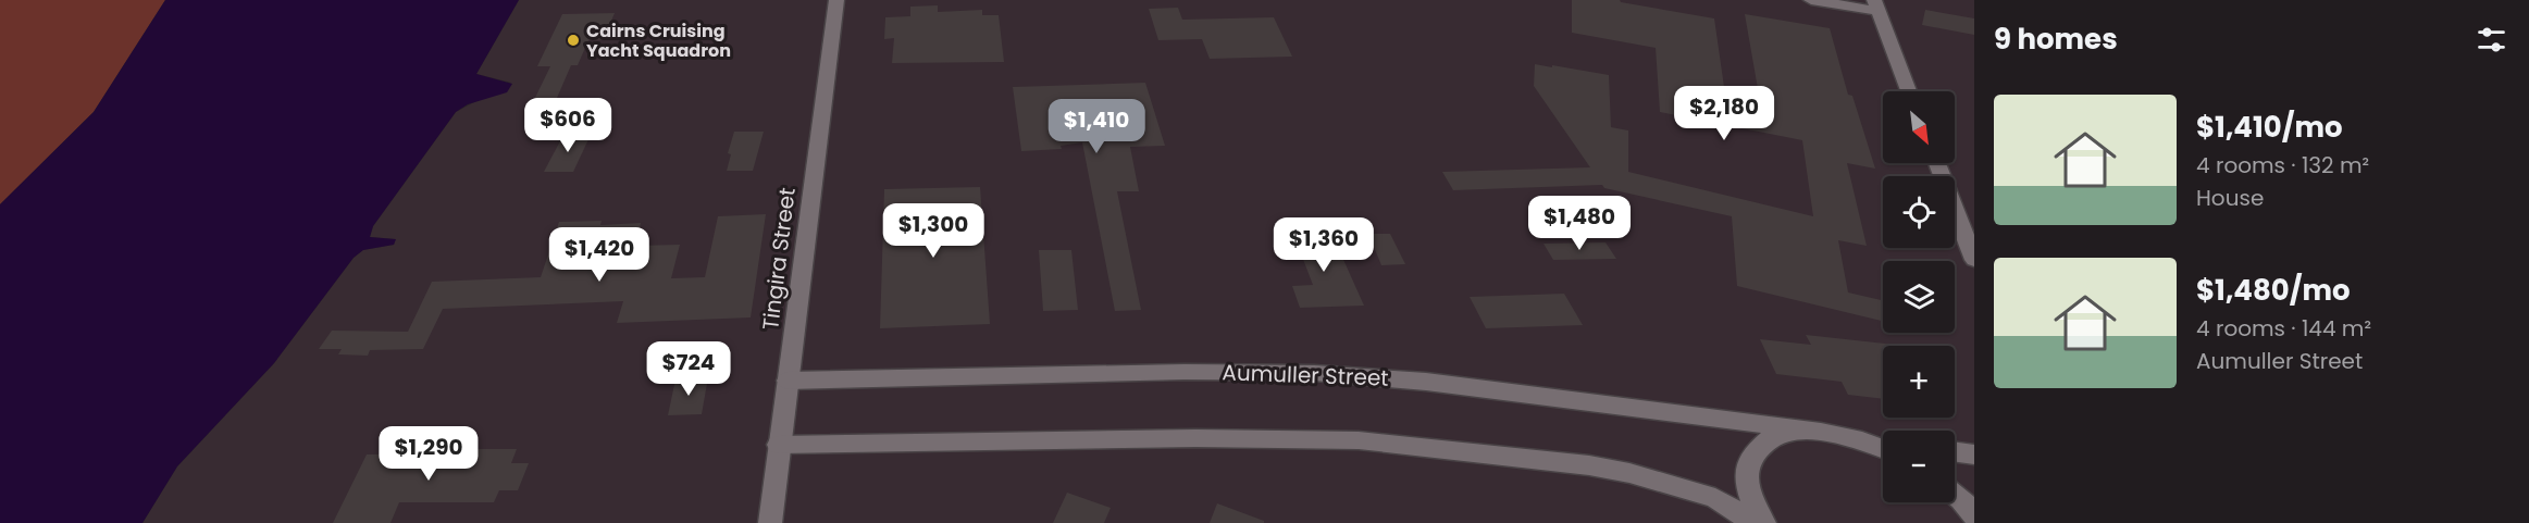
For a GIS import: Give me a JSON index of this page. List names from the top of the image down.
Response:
{
  "streets": {
    "street": ["Tingira Street", "Aumuller Street"]
  },
  "crossings": [
    ["Tingira Street", "Aumuller Street"]
  ],
  "places": ["Cairns Cruising Yacht Squadron"],
  "north": "bottom right",
  "page": {
    "heading": "9 homes",
    "list": [
      {
        "name": "$1,410/mo",
        "note": "4 rooms · 132 m² · House"
      },
      {
        "name": "$1,480/mo",
        "note": "4 rooms · 144 m² · Aumuller Street"
      }
    ],
    "price": [
      "$2,180",
      "$606",
      "$1,410",
      "$1,480",
      "$1,300",
      "$1,360",
      "$1,420",
      "$724",
      "$1,290"
    ],
    "map_buttons": ["+", "−"]
  }
}
